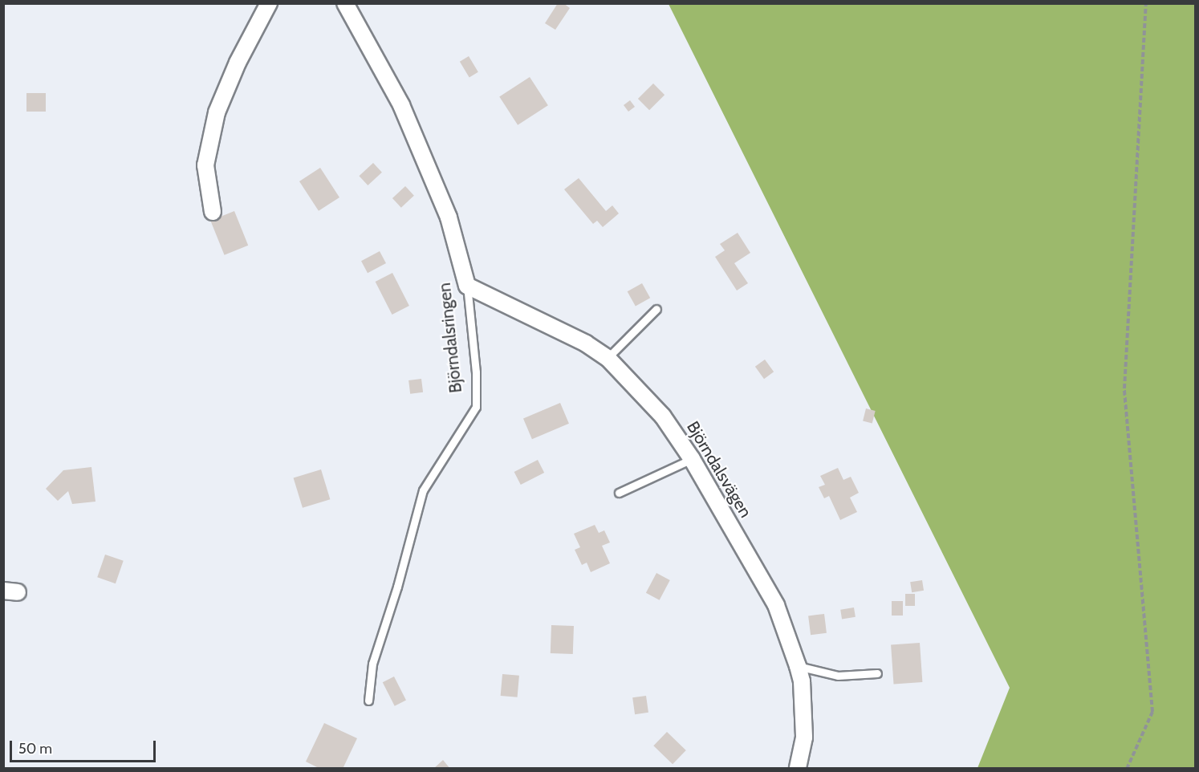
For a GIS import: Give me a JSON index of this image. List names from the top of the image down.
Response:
{
  "streets": {
    "street": ["Björndalsringen", "Björndalsvägen"]
  },
  "crossings": [
    ["Björndalsringen", "Björndalsvägen"]
  ],
  "scale_bar": "50 m"
}
